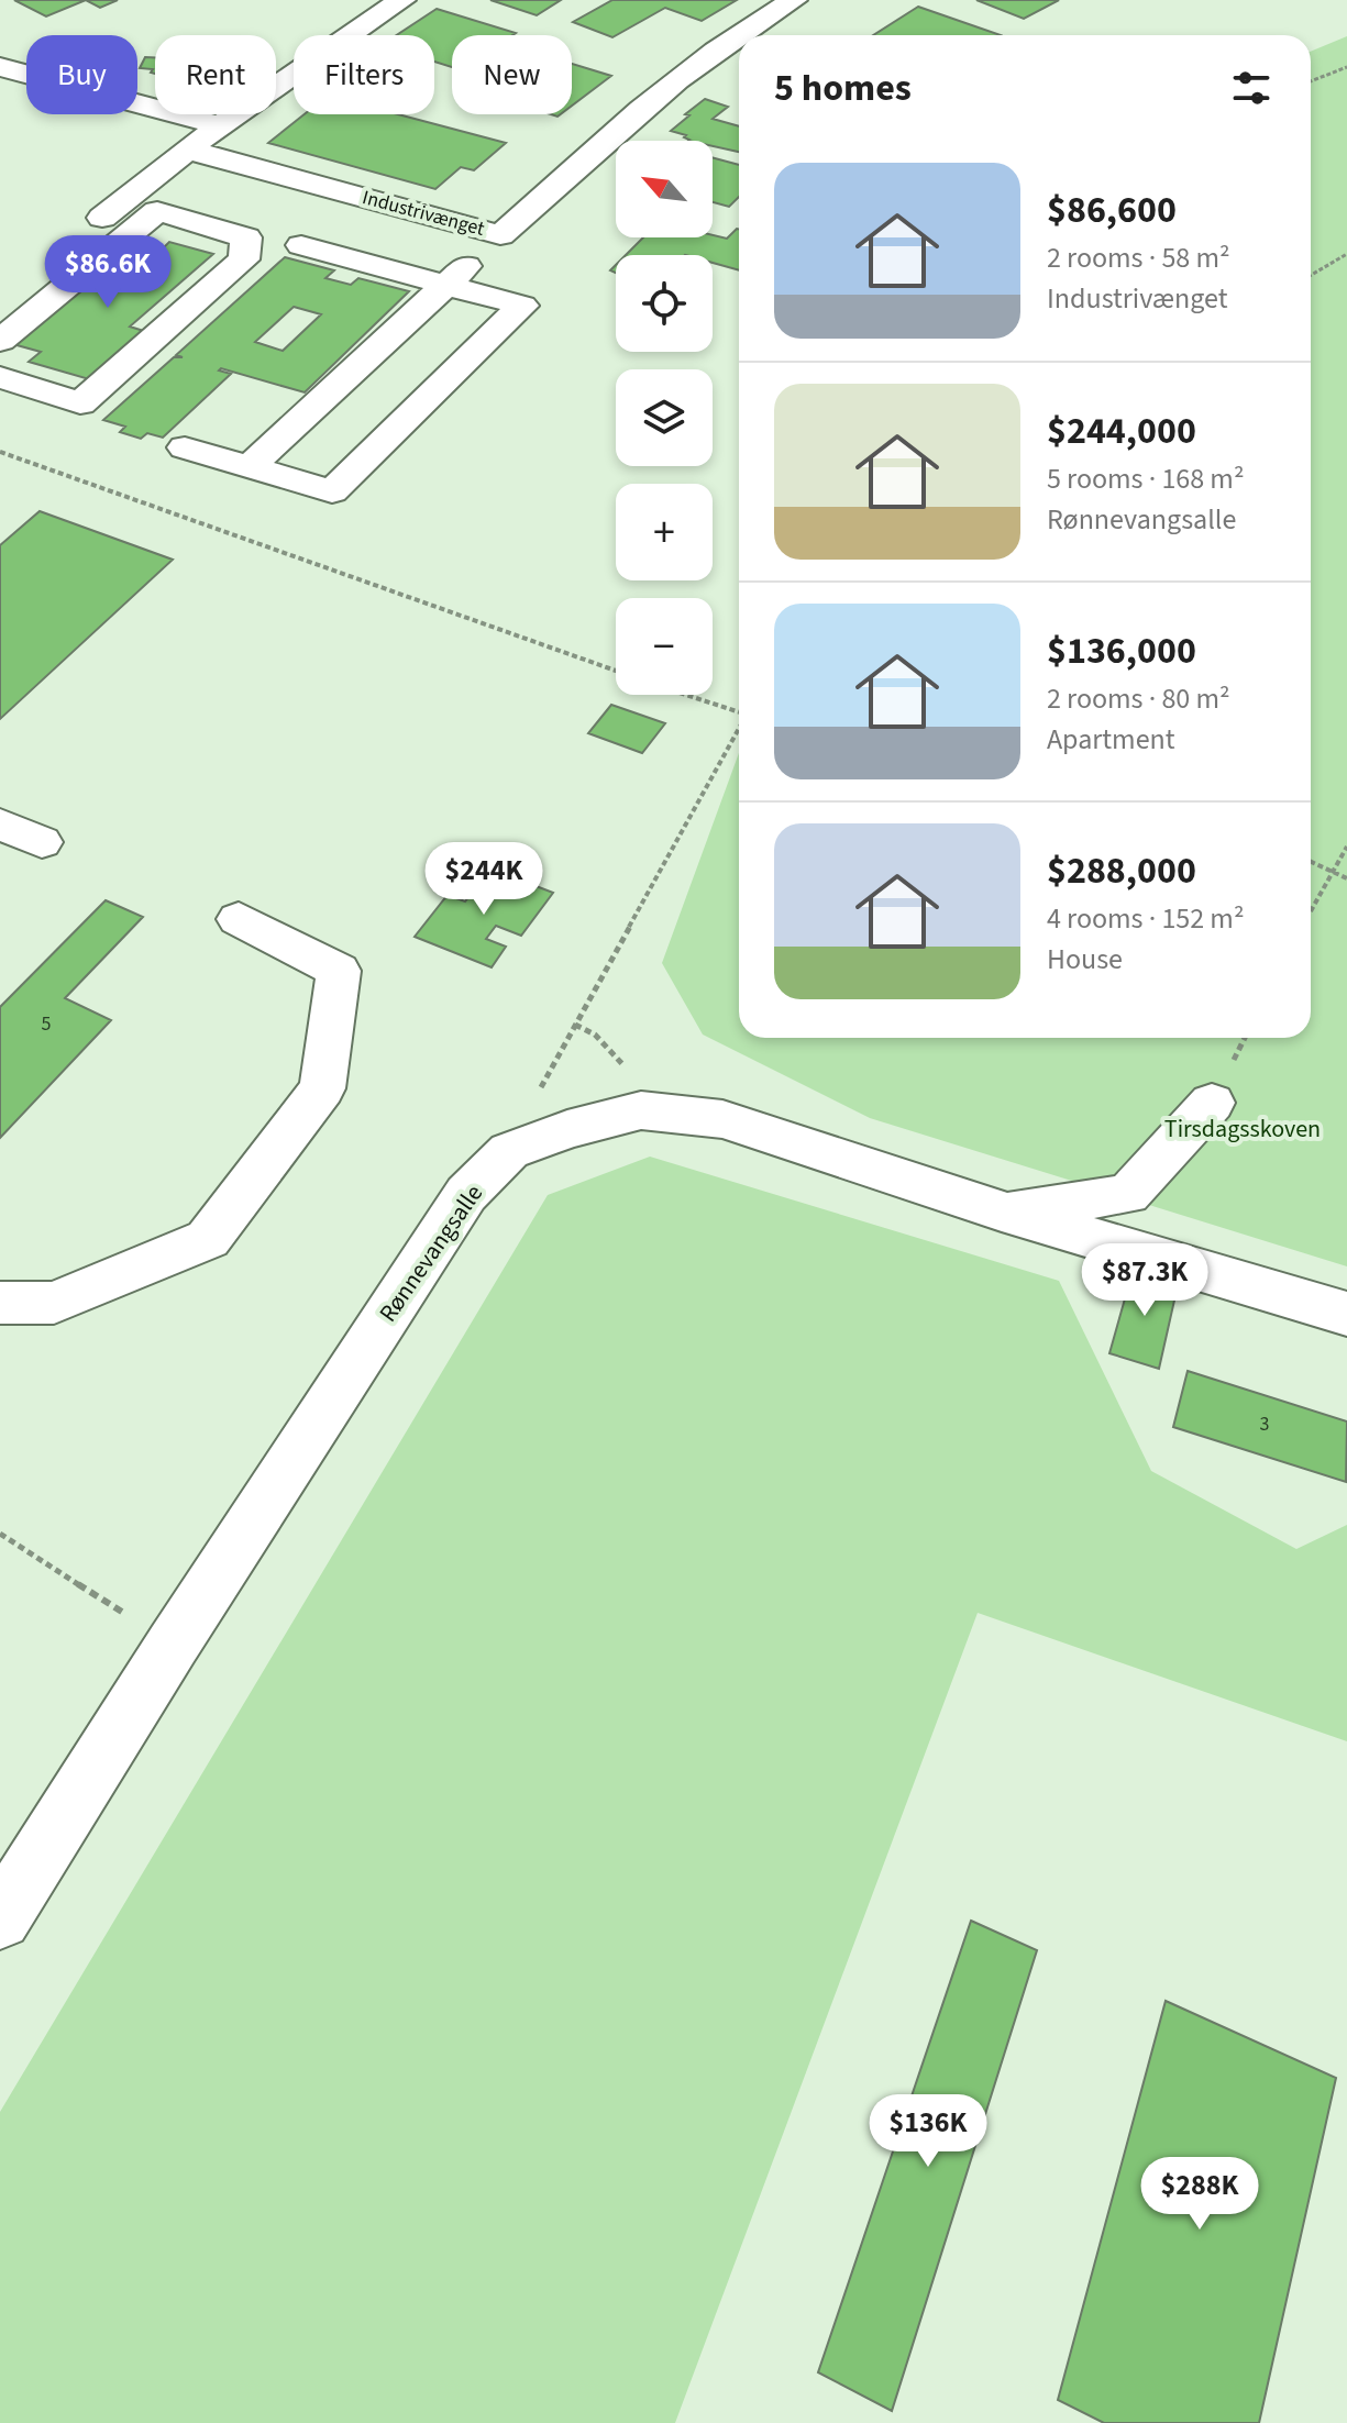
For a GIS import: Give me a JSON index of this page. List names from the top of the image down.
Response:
{
  "streets": {
    "street": ["Industrivænget", "Rønnevangsalle"]
  },
  "parks": ["Tirsdagsskoven"],
  "house_numbers": ["5", "3"],
  "north": "top left",
  "page": {
    "chip": [
      "Buy",
      "Rent",
      "Filters",
      "New"
    ],
    "heading": "5 homes",
    "map_buttons": ["+", "−"],
    "list": [
      {
        "name": "$86,600",
        "note": "2 rooms · 58 m² · Industrivænget"
      },
      {
        "name": "$244,000",
        "note": "5 rooms · 168 m² · Rønnevangsalle"
      },
      {
        "name": "$136,000",
        "note": "2 rooms · 80 m² · Apartment"
      },
      {
        "name": "$288,000",
        "note": "4 rooms · 152 m² · House"
      }
    ],
    "price": [
      "$86.6K",
      "$244K",
      "$87.3K",
      "$136K",
      "$288K"
    ]
  }
}
